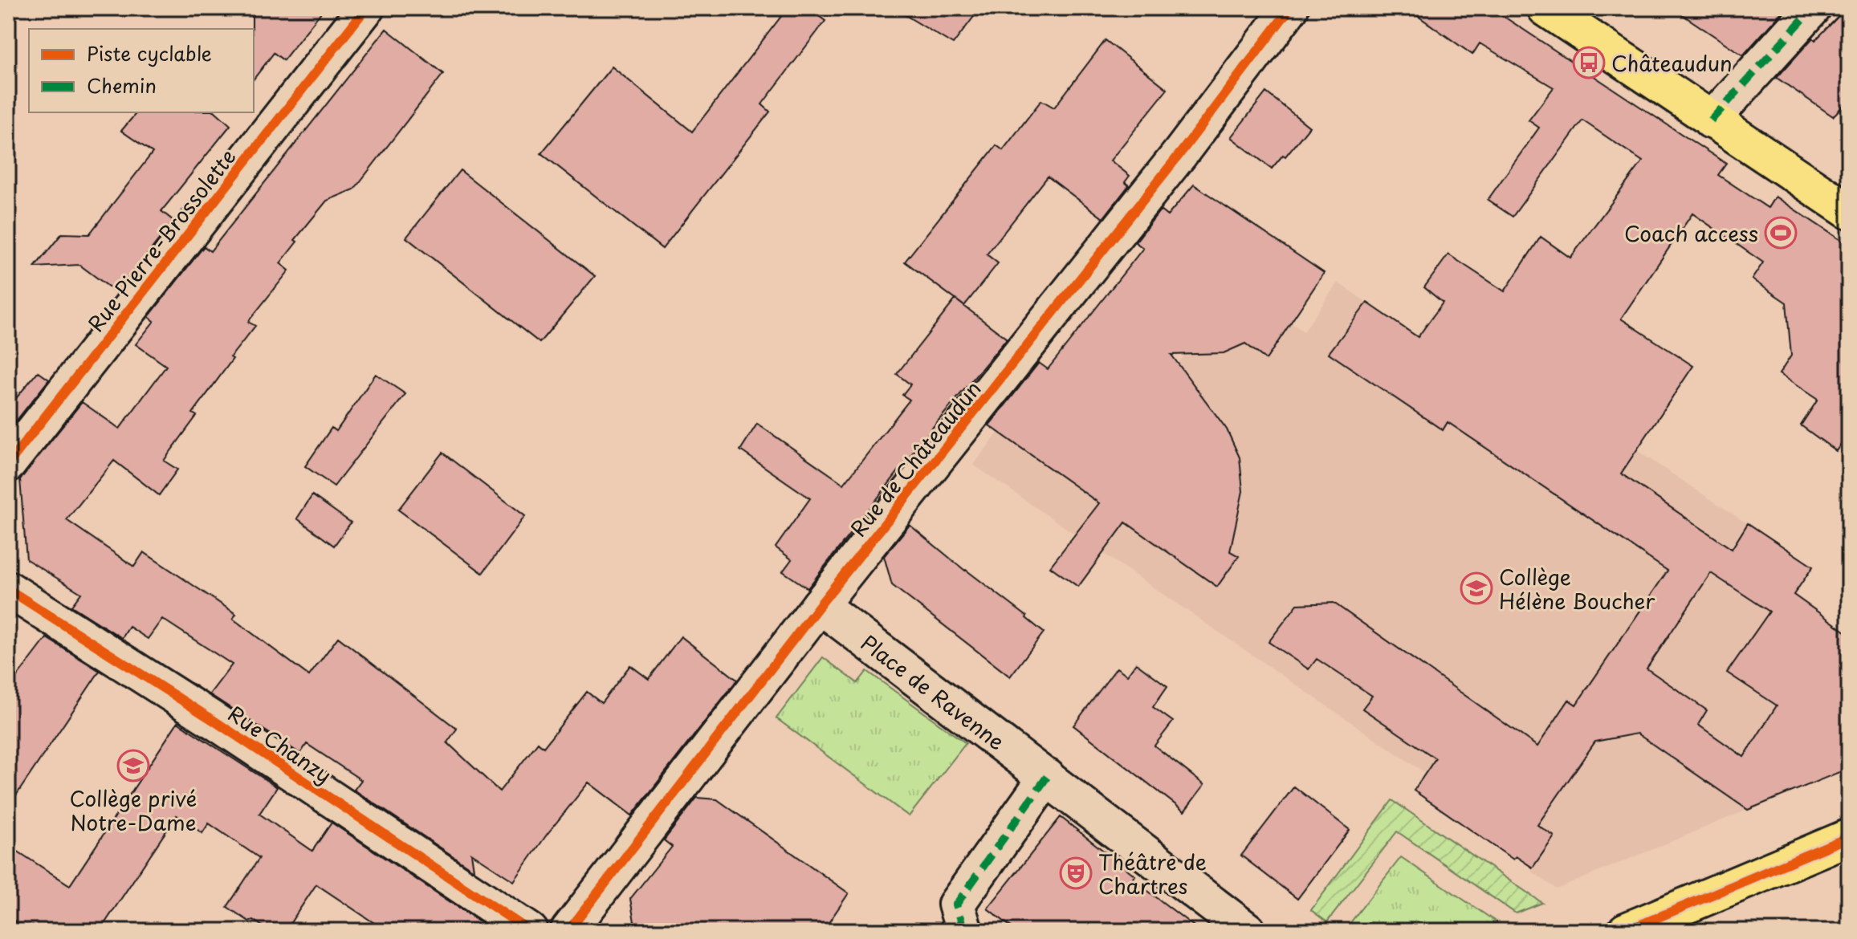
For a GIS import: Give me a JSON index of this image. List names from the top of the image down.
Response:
{
  "streets": {
    "street": [
      "Rue Pierre-Brossolette",
      "Rue de Châteaudun",
      "Place de Ravenne",
      "Rue Chanzy"
    ]
  },
  "crossings": [
    ["Rue de Châteaudun", "Place de Ravenne"]
  ],
  "places": {
    "bus stop": ["Châteaudun"],
    "sports": ["Coach access"],
    "school or university": ["Collège Hélène Boucher", "Collège privé Notre-Dame"],
    "theatre": ["Théâtre de Chartres"]
  },
  "legend": ["Piste cyclable", "Chemin"]
}
